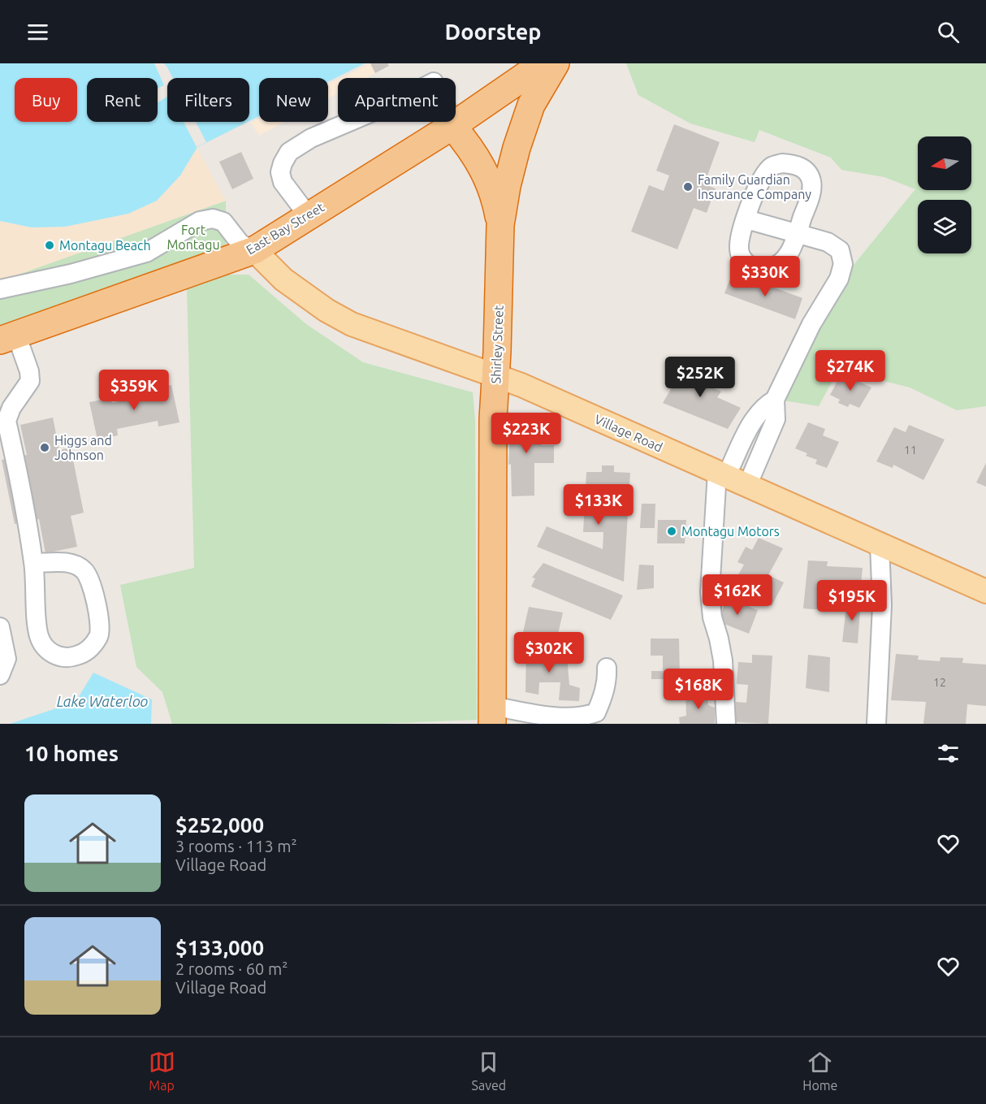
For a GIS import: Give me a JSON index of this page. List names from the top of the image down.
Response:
{
  "streets": {
    "highway": ["East Bay Street", "Shirley Street"],
    "main road": ["Village Road"]
  },
  "crossings": [
    ["East Bay Street", "Village Road"],
    ["Shirley Street", "Village Road"]
  ],
  "water": ["Lake Waterloo"],
  "parks": ["Fort Montagu"],
  "places": [
    "Family Guardian Insurance Company",
    "Montagu Beach",
    "Higgs and Johnson",
    "Montagu Motors"
  ],
  "house_numbers": ["11", "12"],
  "north": "left",
  "page": {
    "header": "Doorstep",
    "chip": [
      "Buy",
      "Rent",
      "Filters",
      "New",
      "Apartment"
    ],
    "price": [
      "$330K",
      "$274K",
      "$252K",
      "$359K",
      "$223K",
      "$133K",
      "$162K",
      "$195K",
      "$302K",
      "$168K"
    ],
    "heading": "10 homes",
    "list": [
      {
        "name": "$252,000",
        "note": "3 rooms · 113 m² · Village Road"
      },
      {
        "name": "$133,000",
        "note": "2 rooms · 60 m² · Village Road"
      }
    ],
    "tabs": ["Map", "Saved", "Home"]
  }
}
